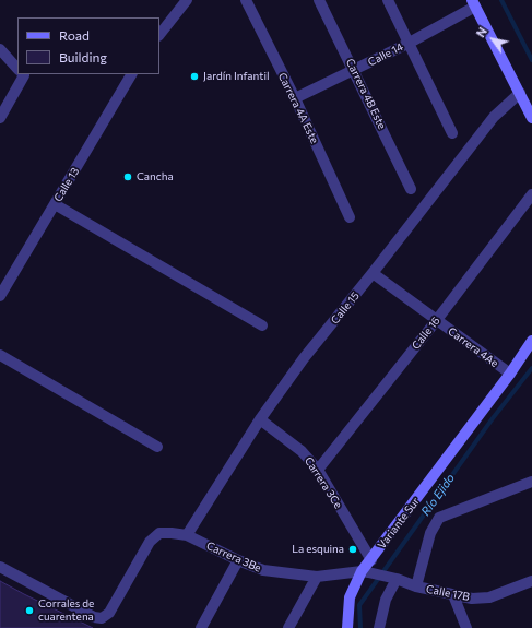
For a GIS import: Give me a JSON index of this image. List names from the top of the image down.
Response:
{
  "streets": {
    "main road": ["Variante Sur"],
    "street": [
      "Calle 14",
      "Carrera 4B Este",
      "Carrera 4A Este",
      "Calle 13",
      "Calle 15",
      "Calle 16",
      "Carrera 4Ae",
      "Carrera 3Ce",
      "Carrera 3Be",
      "Calle 17B"
    ]
  },
  "crossings": [
    ["Calle 14", "Carrera 4B Este"],
    ["Calle 14", "Carrera 4A Este"],
    ["Calle 15", "Carrera 4Ae"],
    ["Calle 15", "Carrera 3Ce"],
    ["Calle 15", "Carrera 3Be"],
    ["Calle 16", "Carrera 4Ae"],
    ["Calle 16", "Carrera 3Ce"],
    ["Carrera 4Ae", "Variante Sur"],
    ["Carrera 3Ce", "Variante Sur"],
    ["Variante Sur", "Carrera 3Be"],
    ["Variante Sur", "Calle 17B"],
    ["Carrera 3Be", "Calle 17B"]
  ],
  "water": ["Río Ejido"],
  "places": [
    "Jardín Infantil",
    "Cancha",
    "La esquina",
    "Corrales de cuarentena"
  ],
  "legend": ["Road", "Building"],
  "north": "top left"
}
